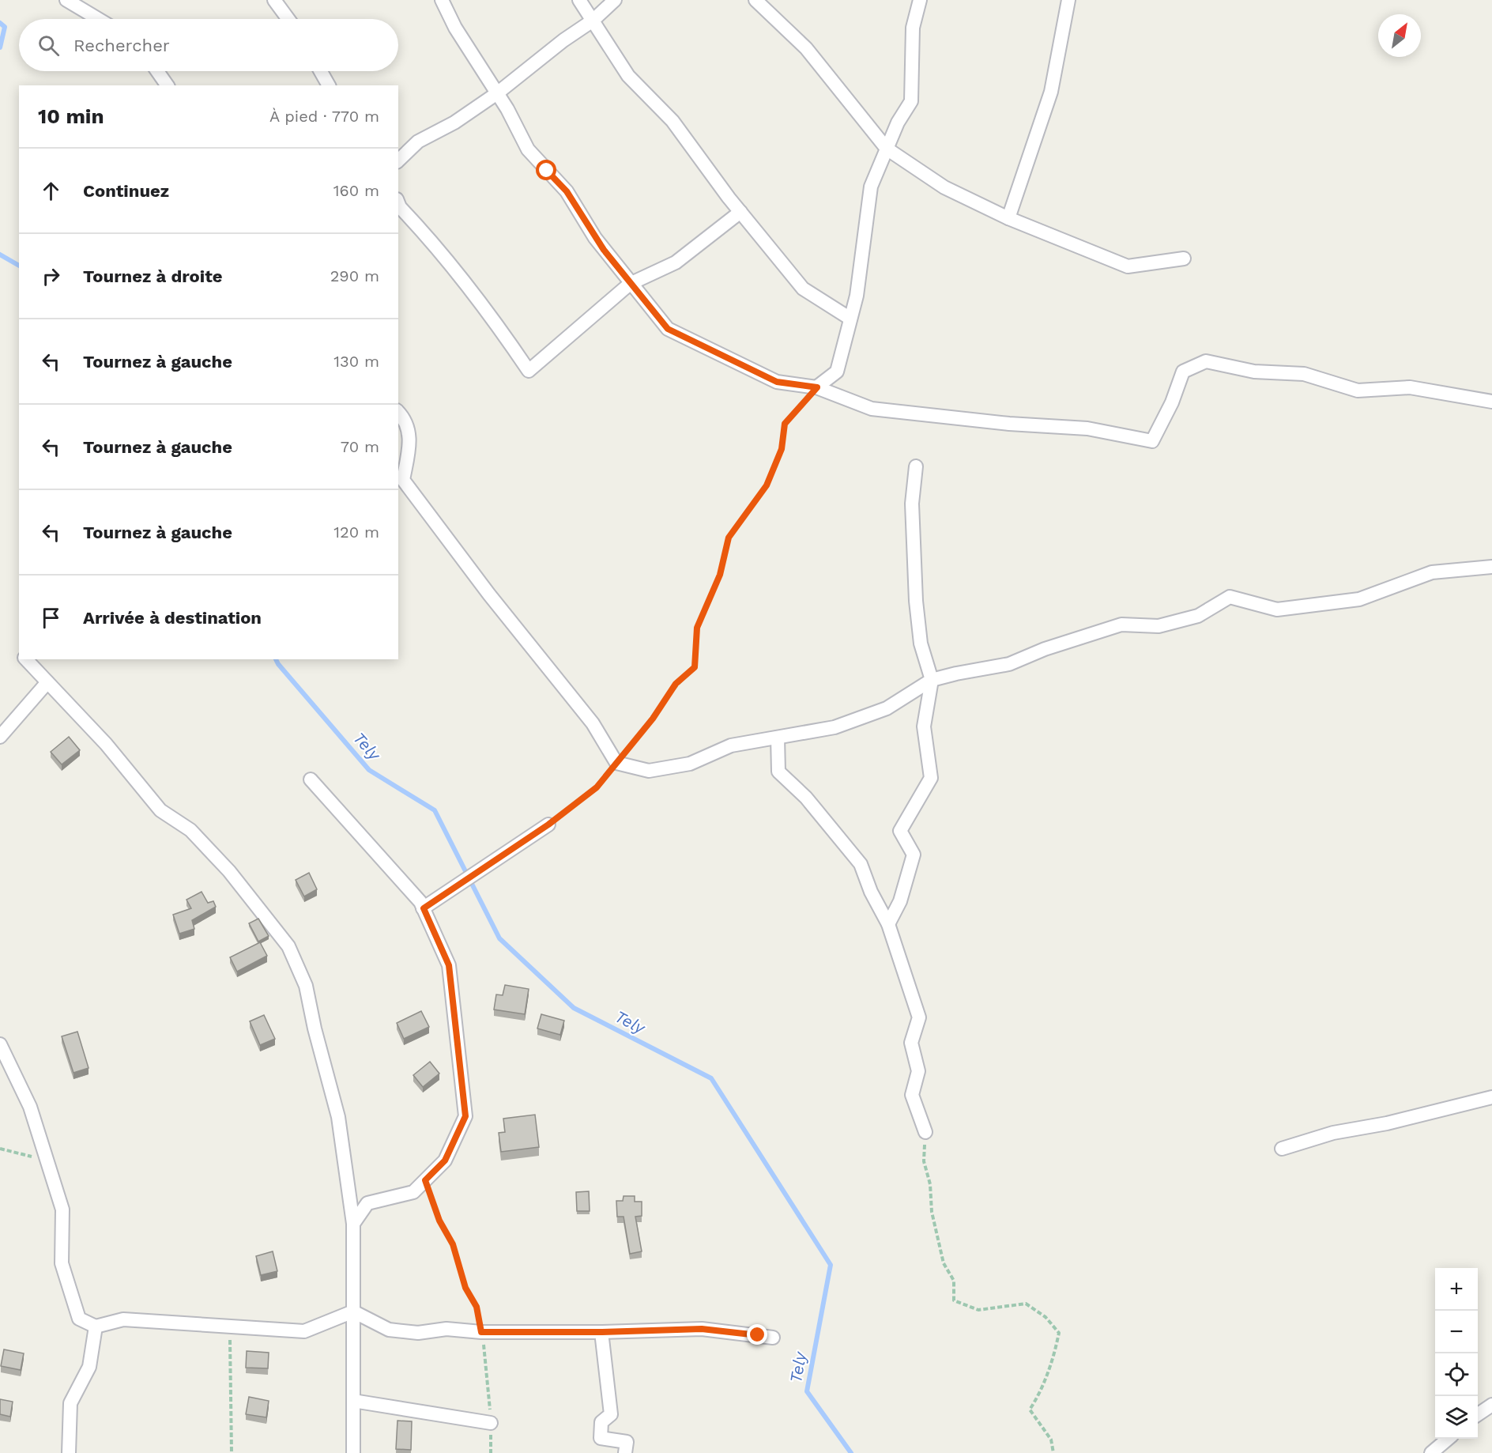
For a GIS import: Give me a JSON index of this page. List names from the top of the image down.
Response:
{
  "water": ["Tely"],
  "north": "top right",
  "page": {
    "search": "Rechercher",
    "heading": ["10 min", "À pied · 770 m"],
    "list": [
      ["Continuez", "160 m"],
      ["Tournez à droite", "290 m"],
      ["Tournez à gauche", "130 m"],
      ["Tournez à gauche", "70 m"],
      ["Tournez à gauche", "120 m"],
      "Arrivée à destination"
    ],
    "map_buttons": ["+", "−"]
  }
}
